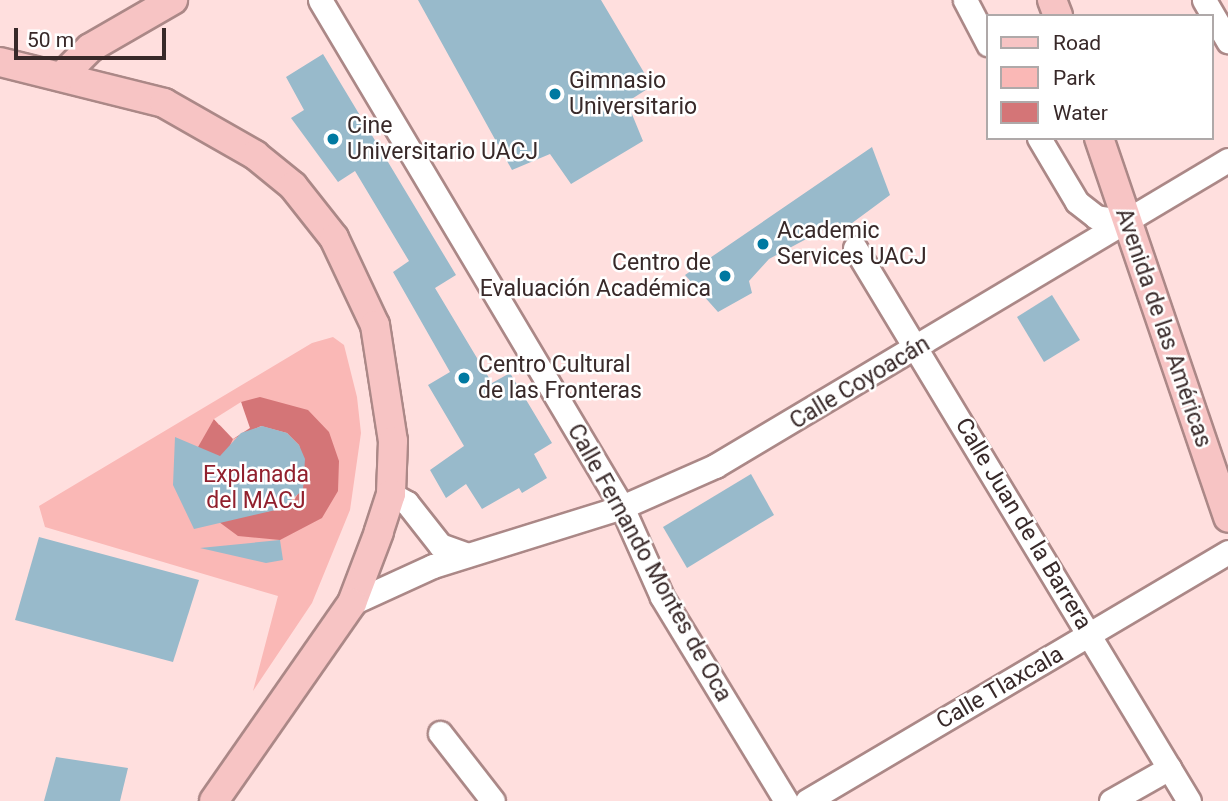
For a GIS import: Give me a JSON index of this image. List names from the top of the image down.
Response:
{
  "streets": {
    "main road": ["Avenida de las Américas"],
    "street": [
      "Calle Coyoacán",
      "Calle Juan de la Barrera",
      "Calle Fernando Montes de Oca",
      "Calle Tlaxcala"
    ]
  },
  "crossings": [
    ["Avenida de las Américas", "Calle Coyoacán"],
    ["Calle Coyoacán", "Calle Juan de la Barrera"],
    ["Calle Coyoacán", "Calle Fernando Montes de Oca"],
    ["Calle Juan de la Barrera", "Calle Tlaxcala"]
  ],
  "parks": ["Explanada del MACJ"],
  "places": [
    "Gimnasio Universitario",
    "Cine Universitario UACJ",
    "Academic Services UACJ",
    "Centro de Evaluación Académica",
    "Centro Cultural de las Fronteras"
  ],
  "legend": ["Road", "Park", "Water"],
  "scale_bar": "50 m"
}
